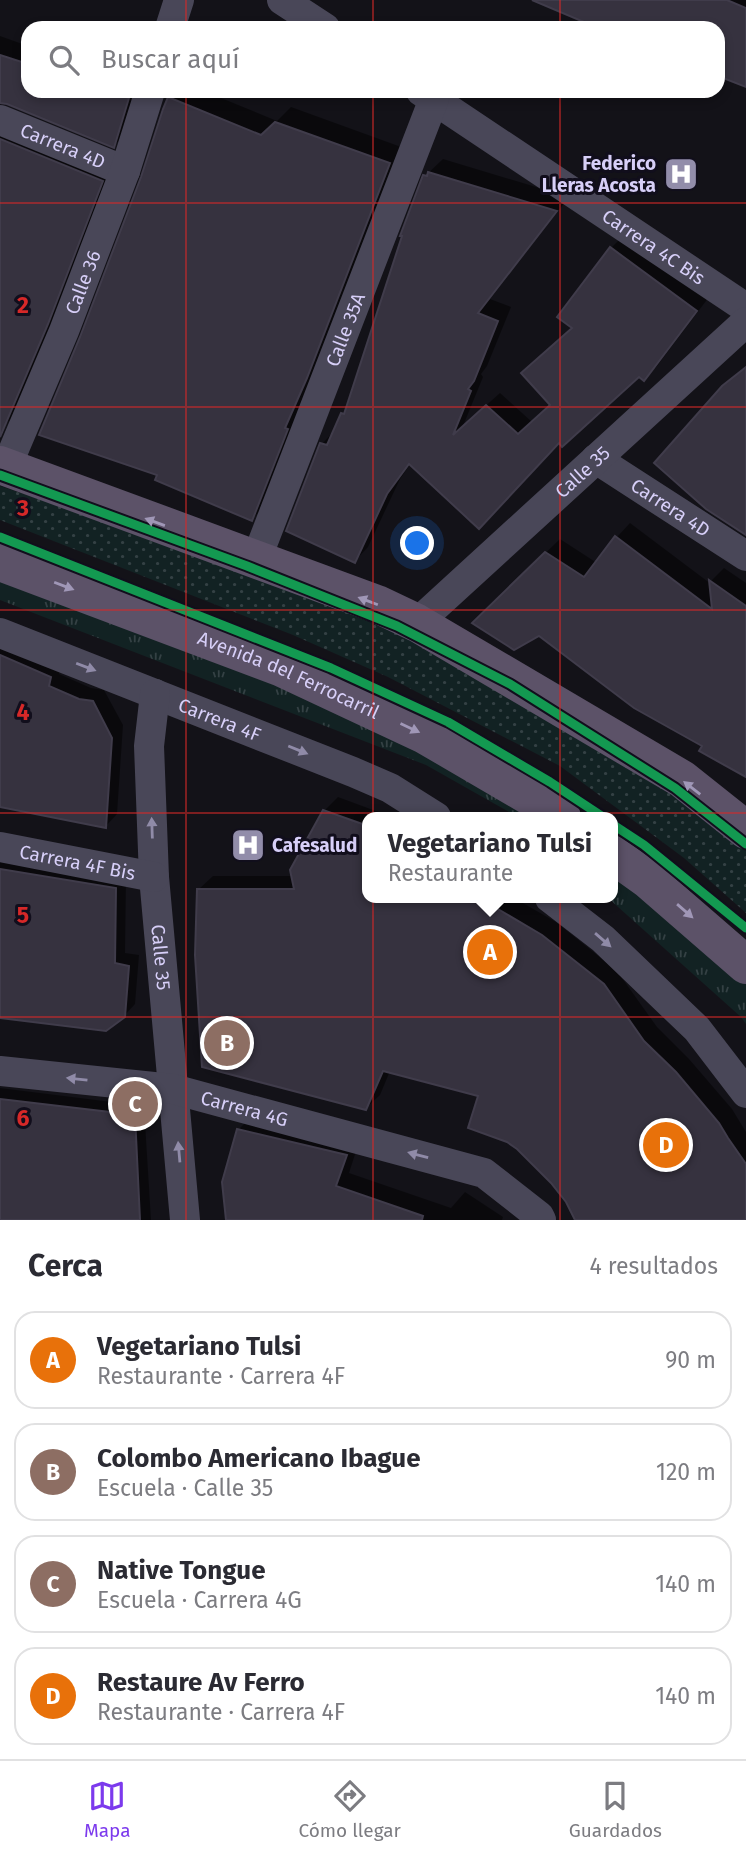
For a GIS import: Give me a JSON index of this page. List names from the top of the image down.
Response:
{
  "streets": {
    "main road": ["Avenida del Ferrocarril"],
    "street": [
      "Carrera 4D",
      "Carrera 4C Bis",
      "Calle 36",
      "Calle 35A",
      "Calle 35",
      "Carrera 4F",
      "Carrera 4F Bis",
      "Carrera 4G"
    ]
  },
  "crossings": [
    ["Carrera 4D", "Calle 36"],
    ["Carrera 4D", "Calle 35"],
    ["Calle 35", "Carrera 4F"],
    ["Calle 35", "Carrera 4F Bis"],
    ["Calle 35", "Carrera 4G"]
  ],
  "one_way": ["Carrera 4F", "Carrera 4G"],
  "places": {
    "hospital": ["Federico Lleras Acosta", "Cafesalud"]
  },
  "page": {
    "search": "Buscar aquí",
    "popup": ["Vegetariano Tulsi", "Restaurante"],
    "pins": [
      "A",
      "B",
      "C",
      "D"
    ],
    "heading": ["Cerca", "4 resultados"],
    "list": [
      {
        "mark": "A",
        "name": "Vegetariano Tulsi",
        "note": "Restaurante · Carrera 4F",
        "value": "90 m"
      },
      {
        "mark": "B",
        "name": "Colombo Americano Ibague",
        "note": "Escuela · Calle 35",
        "value": "120 m"
      },
      {
        "mark": "C",
        "name": "Native Tongue",
        "note": "Escuela · Carrera 4G",
        "value": "140 m"
      },
      {
        "mark": "D",
        "name": "Restaure Av Ferro",
        "note": "Restaurante · Carrera 4F",
        "value": "140 m"
      }
    ],
    "nav": ["Mapa", "Cómo llegar", "Guardados"]
  },
  "grid": {
    "rows": [
      "2",
      "3",
      "4",
      "5",
      "6"
    ]
  }
}
